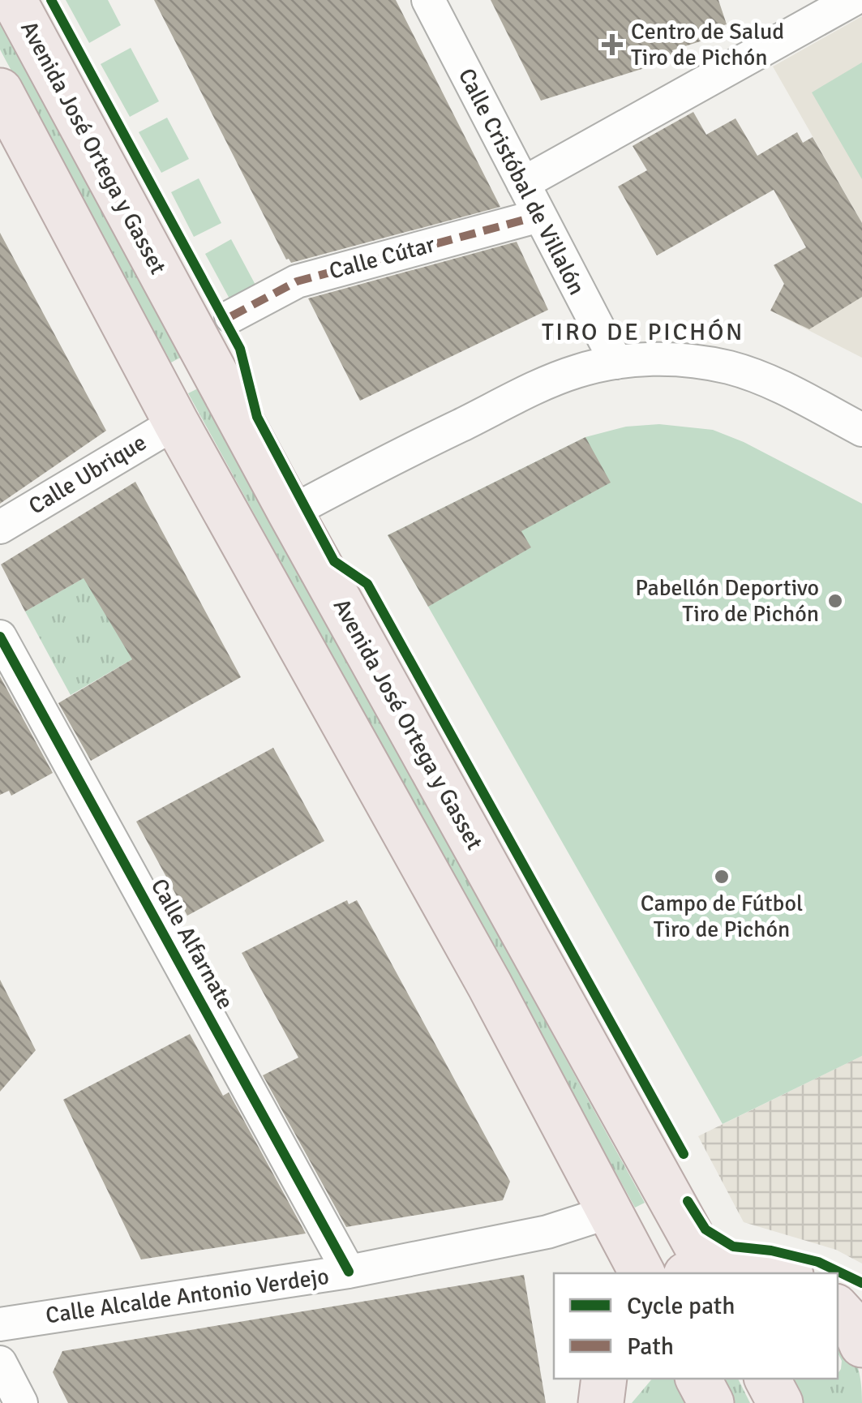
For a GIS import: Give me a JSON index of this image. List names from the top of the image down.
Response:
{
  "streets": {
    "main road": ["Avenida José Ortega y Gasset"],
    "street": [
      "Calle Cristóbal de Villalón",
      "Calle Cútar",
      "Calle Ubrique",
      "Calle Alfarnate",
      "Calle Alcalde Antonio Verdejo"
    ]
  },
  "crossings": [
    ["Calle Cristóbal de Villalón", "Calle Cútar"],
    ["Calle Alfarnate", "Calle Alcalde Antonio Verdejo"]
  ],
  "districts": ["TIRO DE PICHÓN"],
  "places": {
    "health": ["Centro de Salud Tiro de Pichón"],
    "other": ["Pabellón Deportivo Tiro de Pichón", "Campo de Fútbol Tiro de Pichón"]
  },
  "legend": ["Cycle path", "Path"]
}
